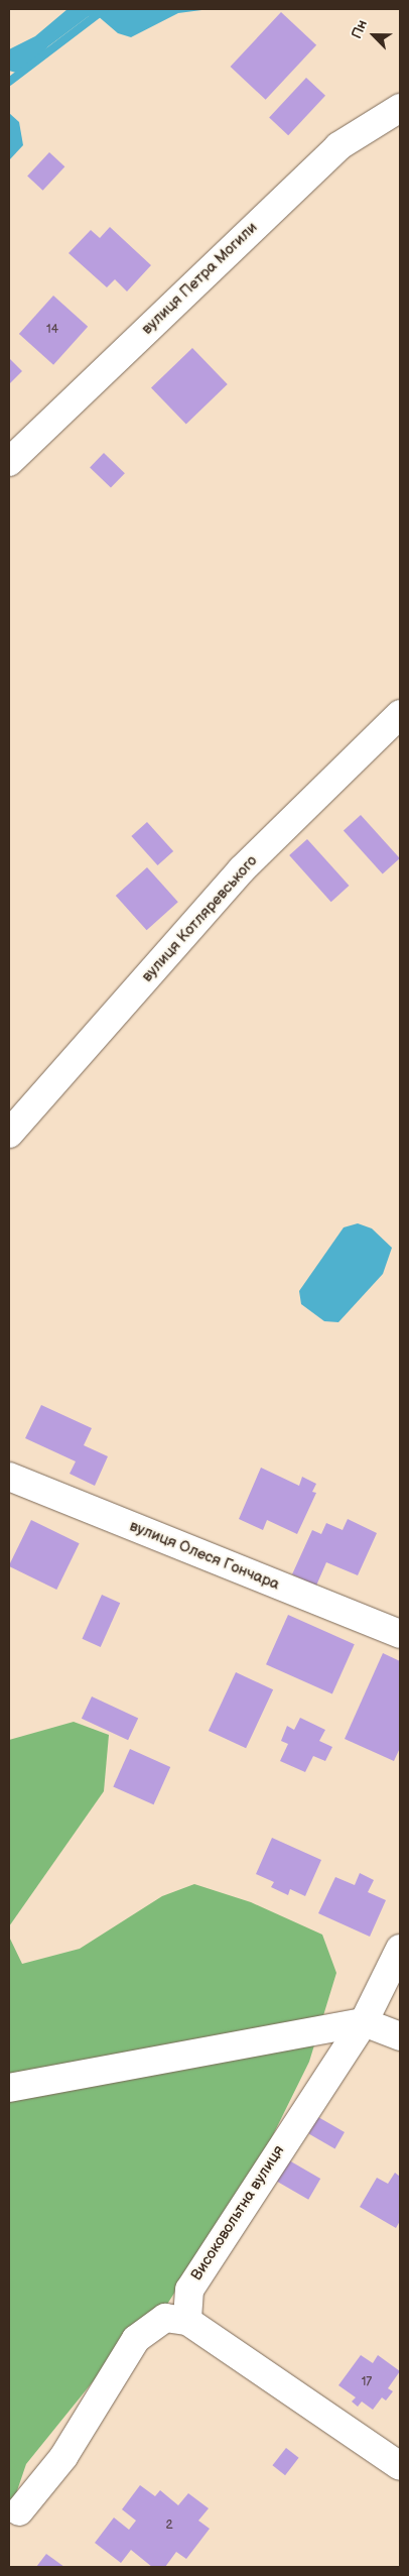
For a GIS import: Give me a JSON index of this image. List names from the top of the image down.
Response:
{
  "streets": {
    "street": [
      "вулиця Петра Могили",
      "вулиця Котляревського",
      "вулиця Олеся Гончара",
      "Високовольтна вулиця"
    ]
  },
  "house_numbers": ["14", "17", "2"],
  "north": "top left"
}
